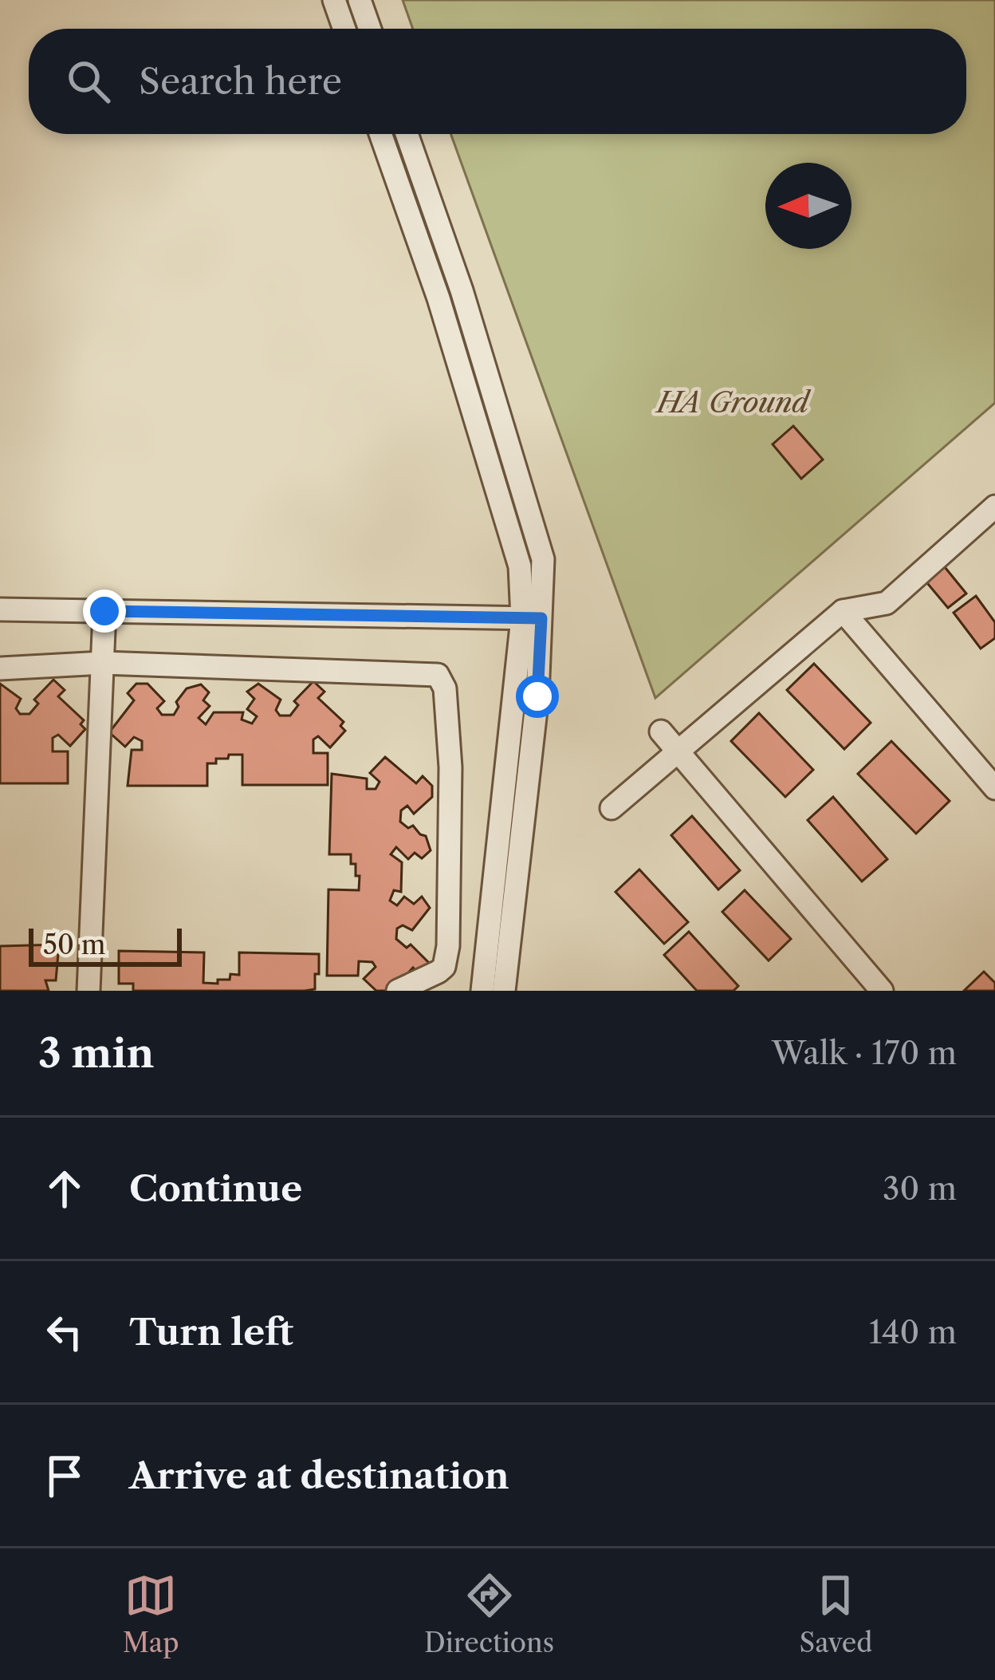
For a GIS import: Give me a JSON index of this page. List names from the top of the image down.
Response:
{
  "parks": ["HA Ground"],
  "scale_bar": "50 m",
  "north": "left",
  "page": {
    "search": "Search here",
    "scale": "50 m",
    "heading": ["3 min", "Walk · 170 m"],
    "list": [
      ["Continue", "30 m"],
      ["Turn left", "140 m"],
      "Arrive at destination"
    ],
    "nav": ["Map", "Directions", "Saved"]
  }
}
